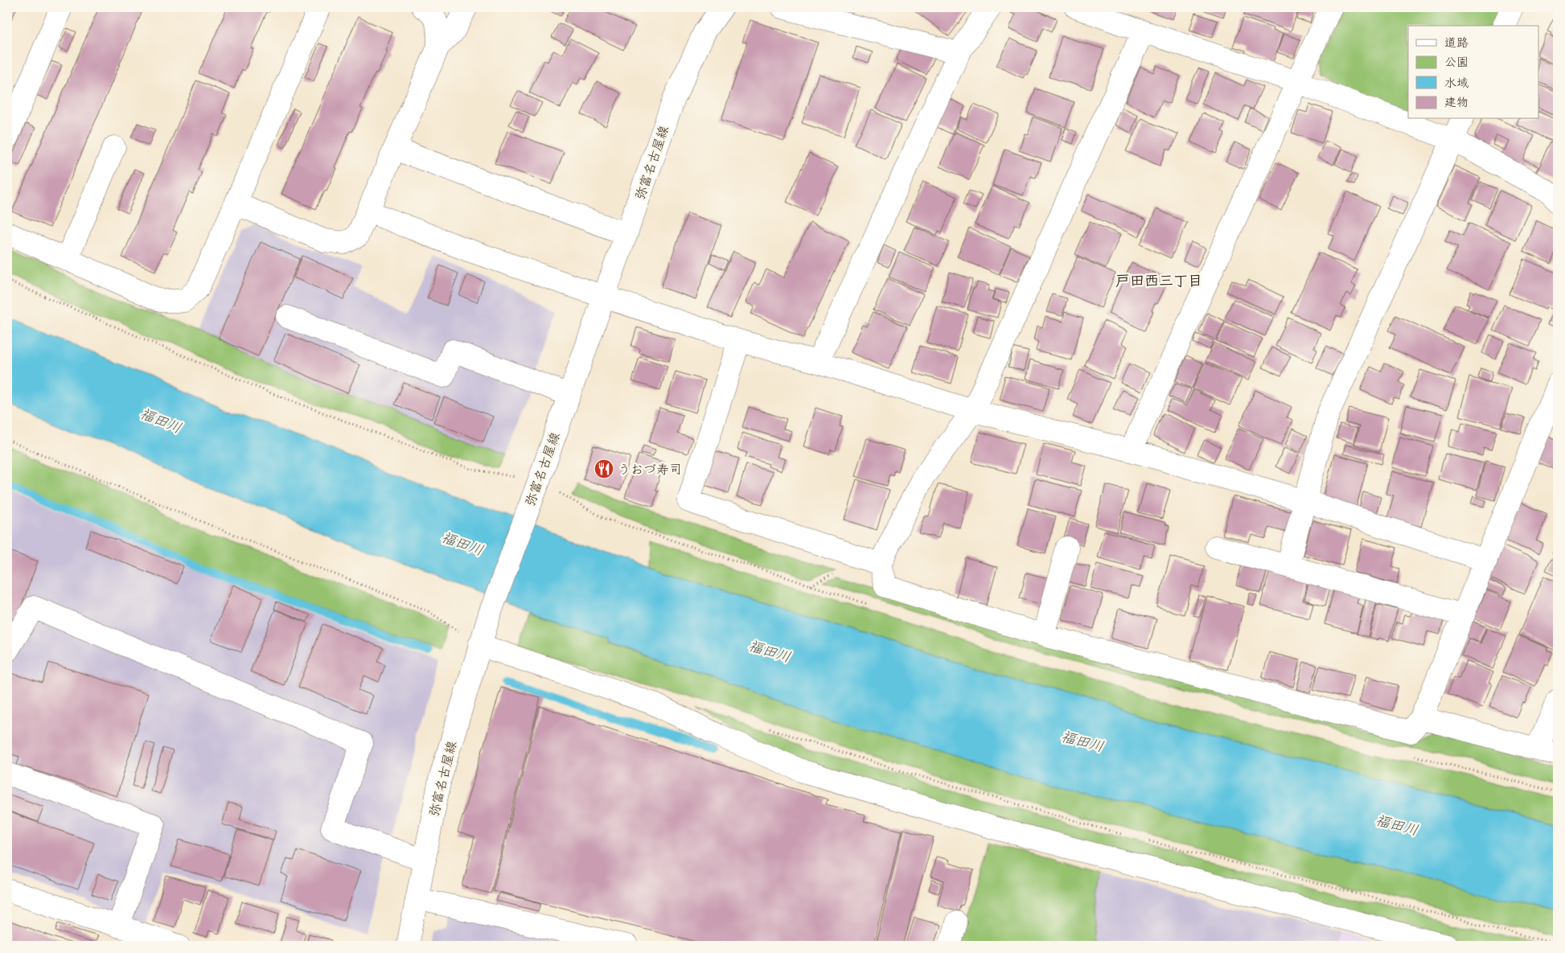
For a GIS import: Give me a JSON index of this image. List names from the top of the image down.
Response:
{
  "streets": {
    "street": ["弥富名古屋線"]
  },
  "districts": ["戸田西三丁目"],
  "water": ["福田川"],
  "places": {
    "restaurant": ["うおづ寿司"]
  },
  "legend": [
    "道路",
    "公園",
    "水域",
    "建物"
  ]
}
